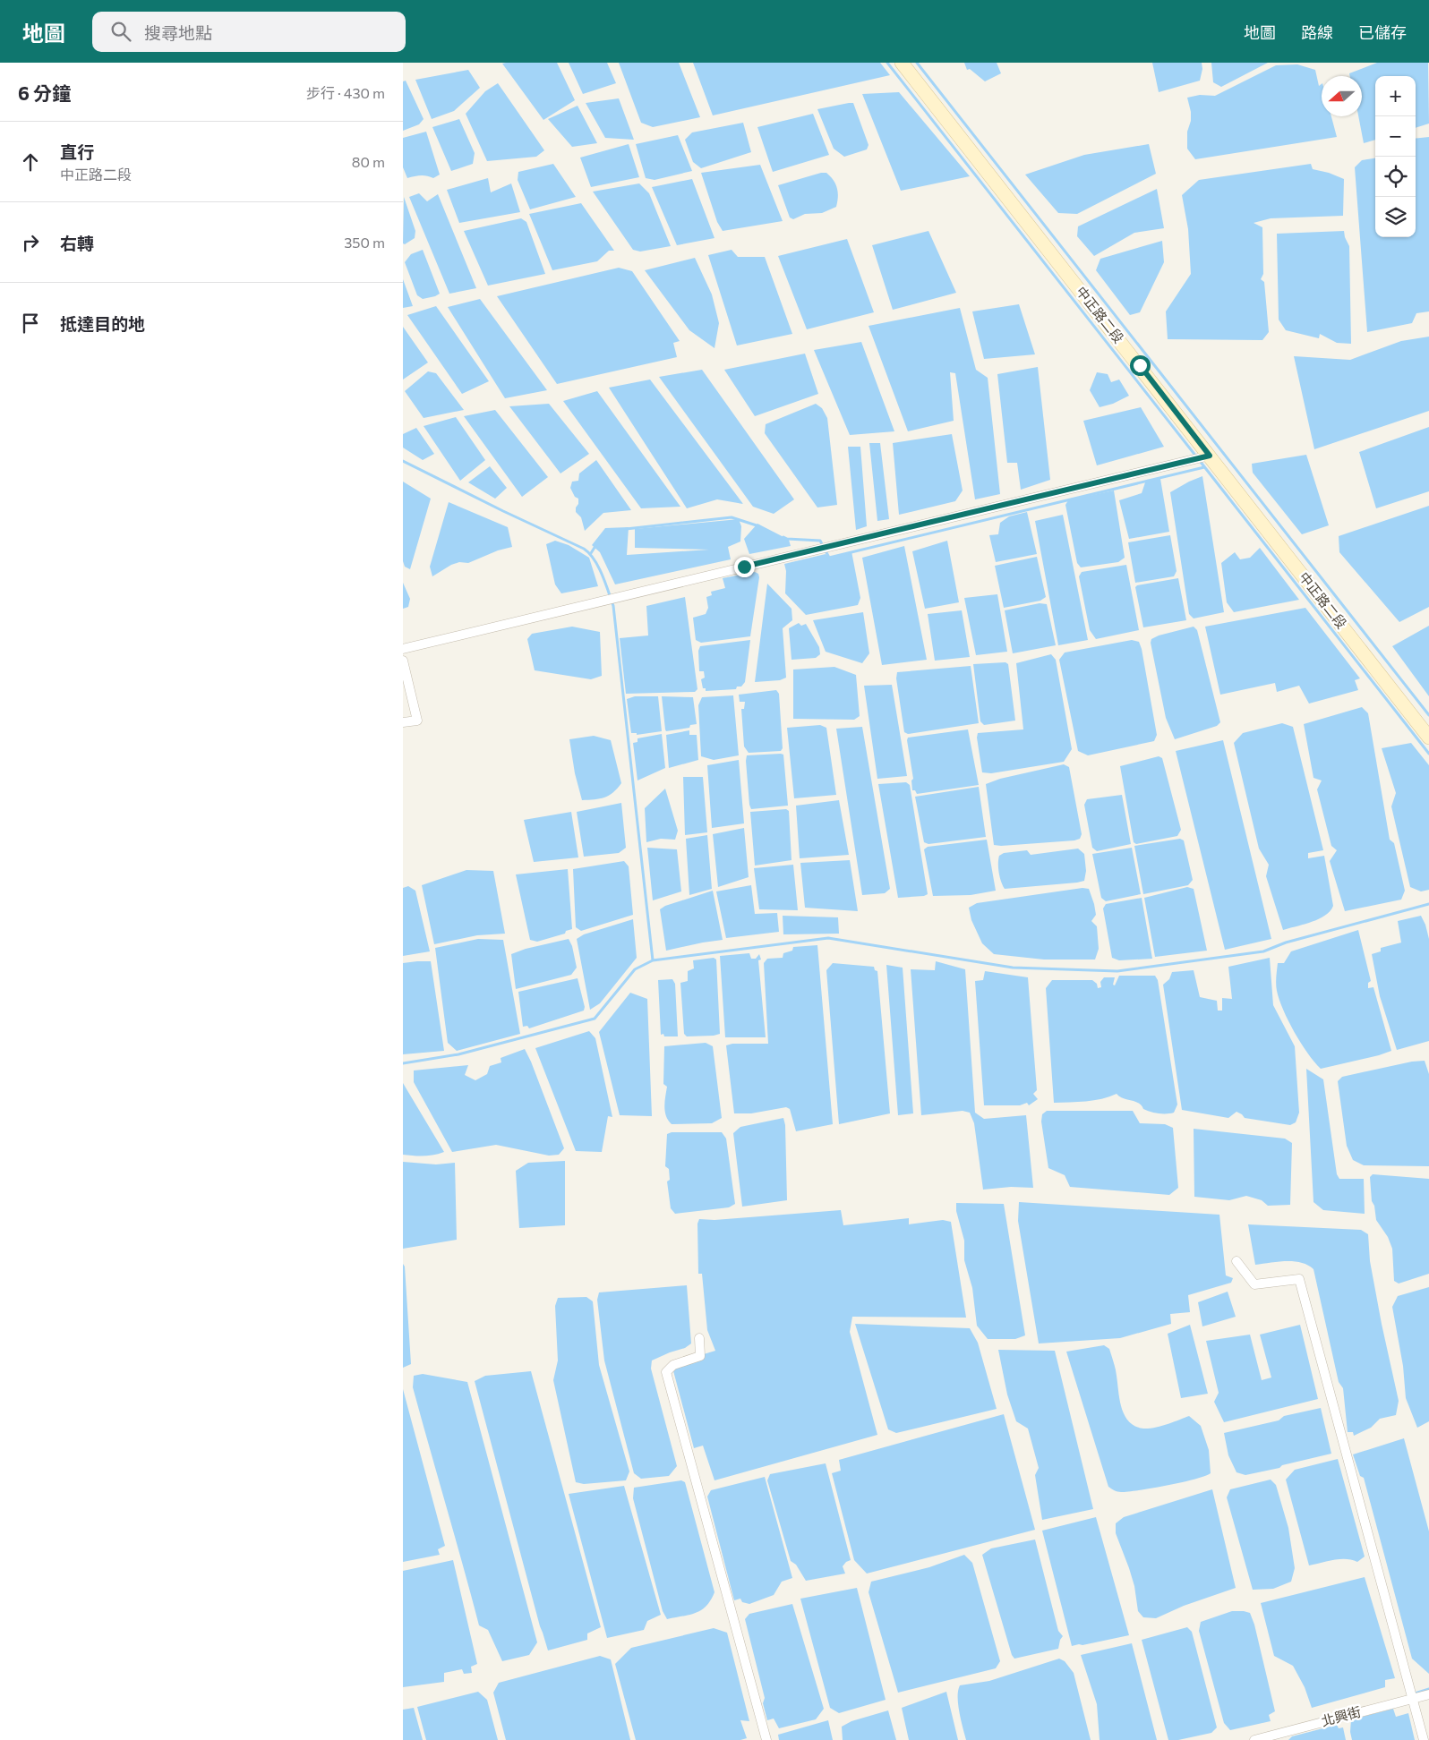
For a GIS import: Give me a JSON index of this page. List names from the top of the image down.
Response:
{
  "streets": {
    "main road": ["中正路二段"],
    "street": ["北興街"]
  },
  "north": "left",
  "page": {
    "header": "地圖",
    "search": "搜尋地點",
    "nav": ["地圖", "路線", "已儲存"],
    "heading": ["6 分鐘", "步行 · 430 m"],
    "map_buttons": ["+", "−"],
    "list": [
      ["直行", "中正路二段", "80 m"],
      ["右轉", "350 m"],
      "抵達目的地"
    ]
  }
}
